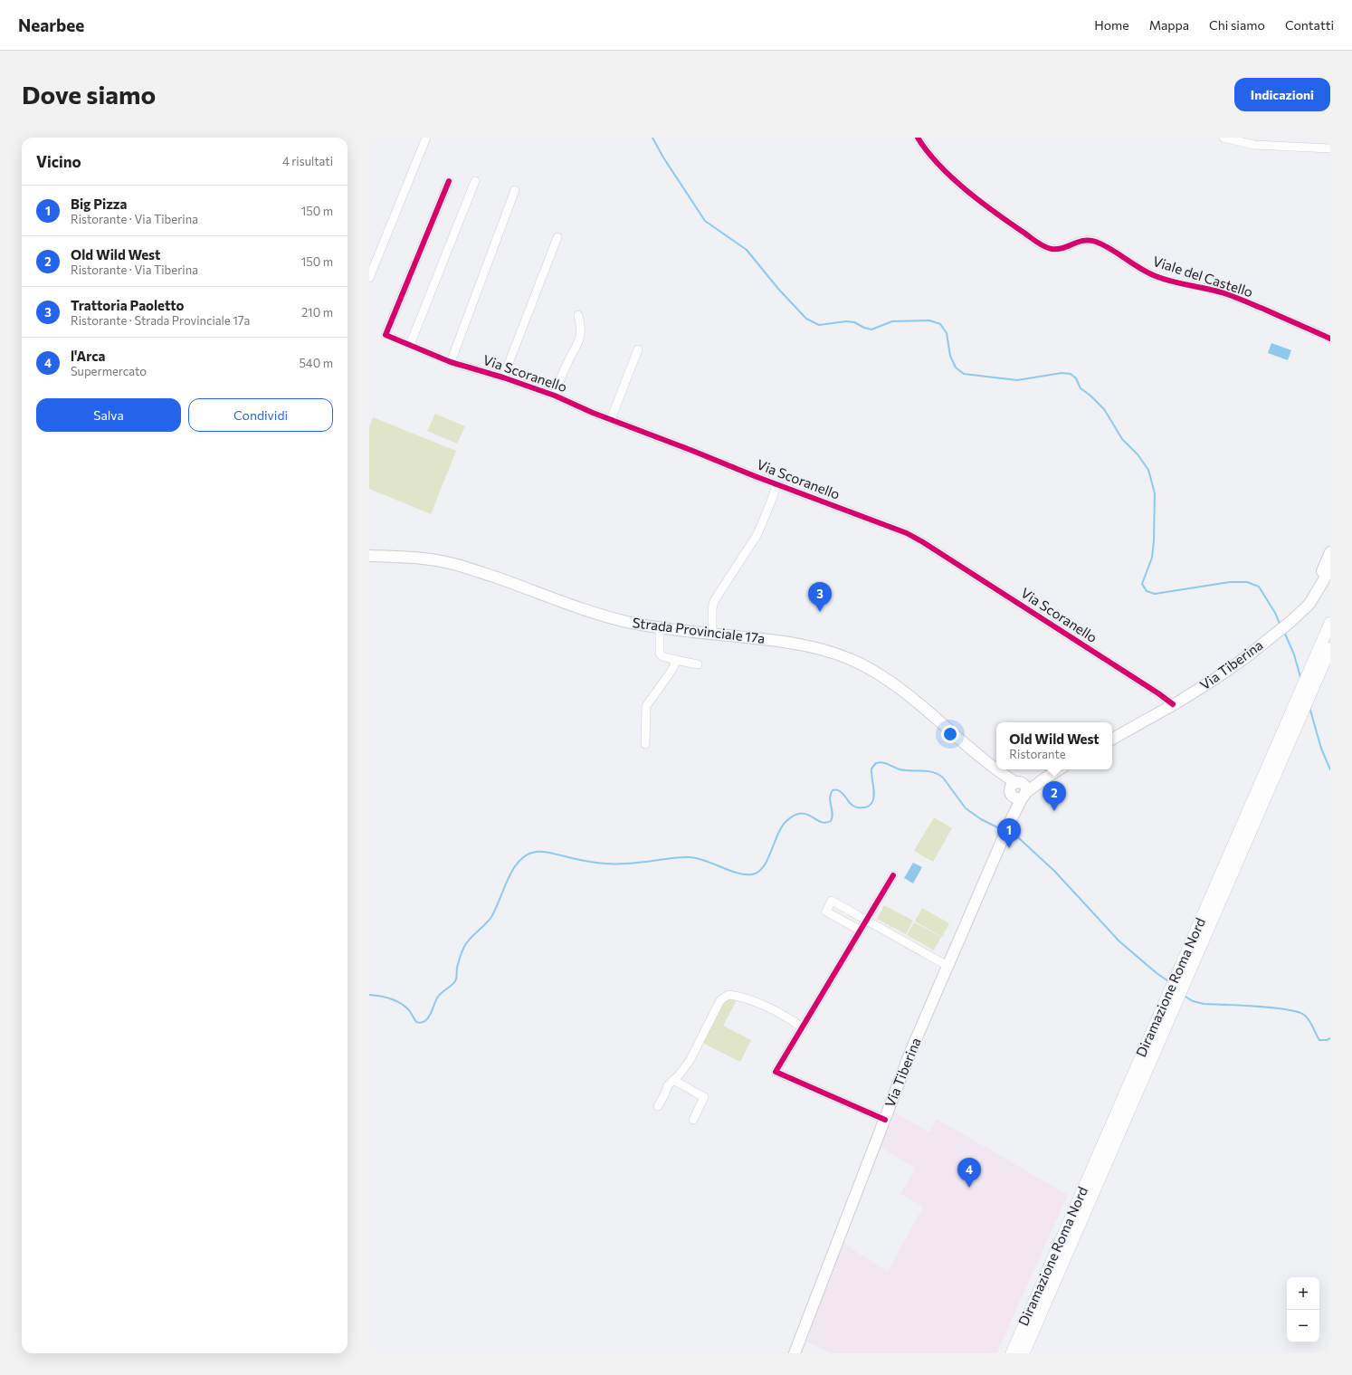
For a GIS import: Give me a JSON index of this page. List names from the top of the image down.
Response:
{
  "streets": {
    "highway": ["Diramazione Roma Nord"],
    "main road": ["Strada Provinciale 17a", "Via Tiberina"],
    "street": ["Viale del Castello", "Via Scoranello"]
  },
  "crossings": [
    ["Via Scoranello", "Via Tiberina"],
    ["Strada Provinciale 17a", "Via Tiberina"]
  ],
  "page": {
    "header": "Nearbee",
    "nav": [
      "Home",
      "Mappa",
      "Chi siamo",
      "Contatti"
    ],
    "buttons": [
      "Indicazioni",
      ["Salva", "Condividi"]
    ],
    "title": "Dove siamo",
    "heading": ["Vicino", "4 risultati"],
    "list": [
      {
        "mark": "1",
        "name": "Big Pizza",
        "note": "Ristorante · Via Tiberina",
        "value": "150 m"
      },
      {
        "mark": "2",
        "name": "Old Wild West",
        "note": "Ristorante · Via Tiberina",
        "value": "150 m"
      },
      {
        "mark": "3",
        "name": "Trattoria Paoletto",
        "note": "Ristorante · Strada Provinciale 17a",
        "value": "210 m"
      },
      {
        "mark": "4",
        "name": "l'Arca",
        "note": "Supermercato",
        "value": "540 m"
      }
    ],
    "pins": [
      "3",
      "2",
      "1",
      "4"
    ],
    "popup": ["Old Wild West", "Ristorante"],
    "map_buttons": ["+", "−"]
  }
}
